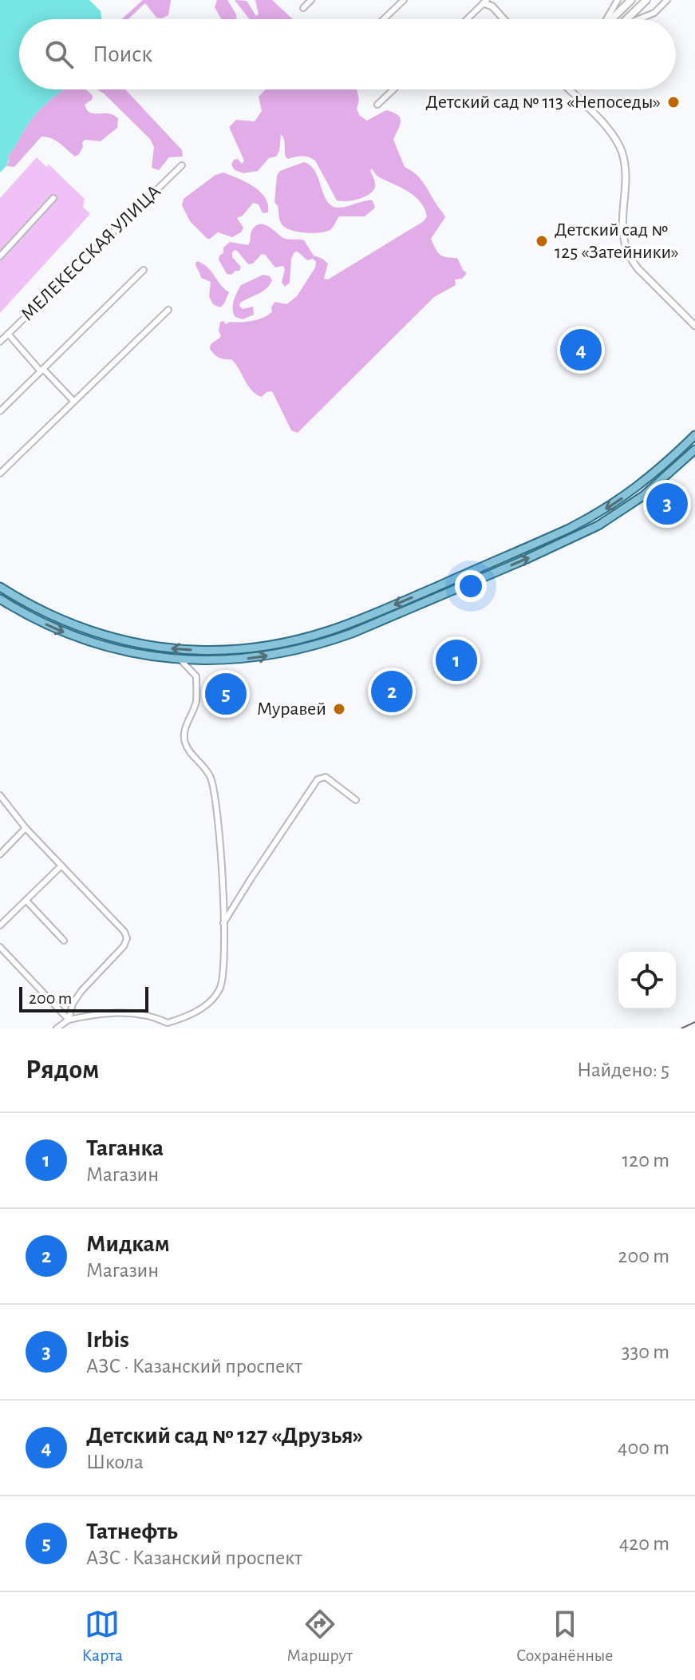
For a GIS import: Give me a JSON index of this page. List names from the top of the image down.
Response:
{
  "streets": {
    "street": ["МЕЛЕКЕССКАЯ УЛИЦА"]
  },
  "places": ["Детский сад № 113 «Непоседы»", "Детский сад № 125 «Затейники»", "Муравей"],
  "scale_bar": "200 m",
  "page": {
    "search": "Поиск",
    "pins": [
      "4",
      "3",
      "1",
      "2",
      "5"
    ],
    "scale": "200 m",
    "heading": ["Рядом", "Найдено: 5"],
    "list": [
      {
        "mark": "1",
        "name": "Таганка",
        "note": "Магазин",
        "value": "120 m"
      },
      {
        "mark": "2",
        "name": "Мидкам",
        "note": "Магазин",
        "value": "200 m"
      },
      {
        "mark": "3",
        "name": "Irbis",
        "note": "АЗС · Казанский проспект",
        "value": "330 m"
      },
      {
        "mark": "4",
        "name": "Детский сад № 127 «Друзья»",
        "note": "Школа",
        "value": "400 m"
      },
      {
        "mark": "5",
        "name": "Татнефть",
        "note": "АЗС · Казанский проспект",
        "value": "420 m"
      }
    ],
    "nav": ["Карта", "Маршрут", "Сохранённые"]
  }
}
